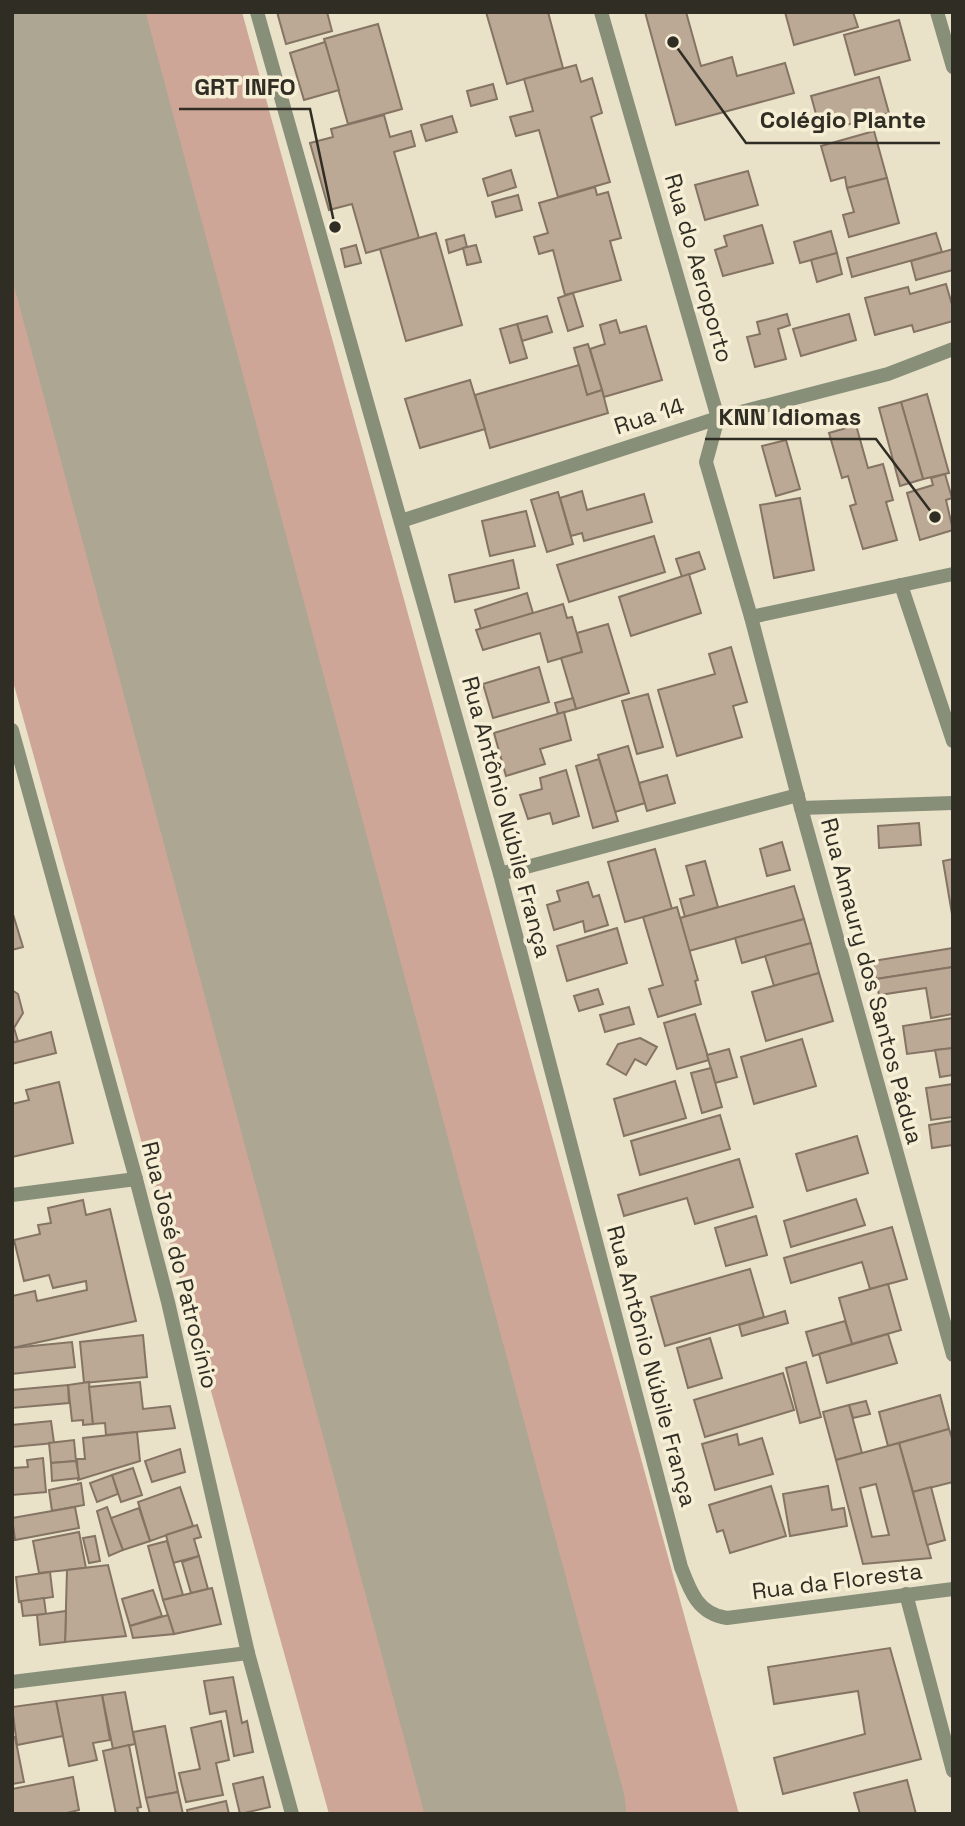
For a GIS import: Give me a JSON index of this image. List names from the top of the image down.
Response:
{
  "streets": {
    "street": [
      "Rua do Aeroporto",
      "Rua 14",
      "Rua Antônio Núbile França",
      "Rua Amaury dos Santos Pádua",
      "Rua José do Patrocínio",
      "Rua da Floresta"
    ]
  },
  "crossings": [
    ["Rua do Aeroporto", "Rua 14"],
    ["Rua 14", "Rua Antônio Núbile França"],
    ["Rua Antônio Núbile França", "Rua da Floresta"]
  ],
  "places": ["Colégio Plante", "GRT INFO", "KNN Idiomas"]
}
